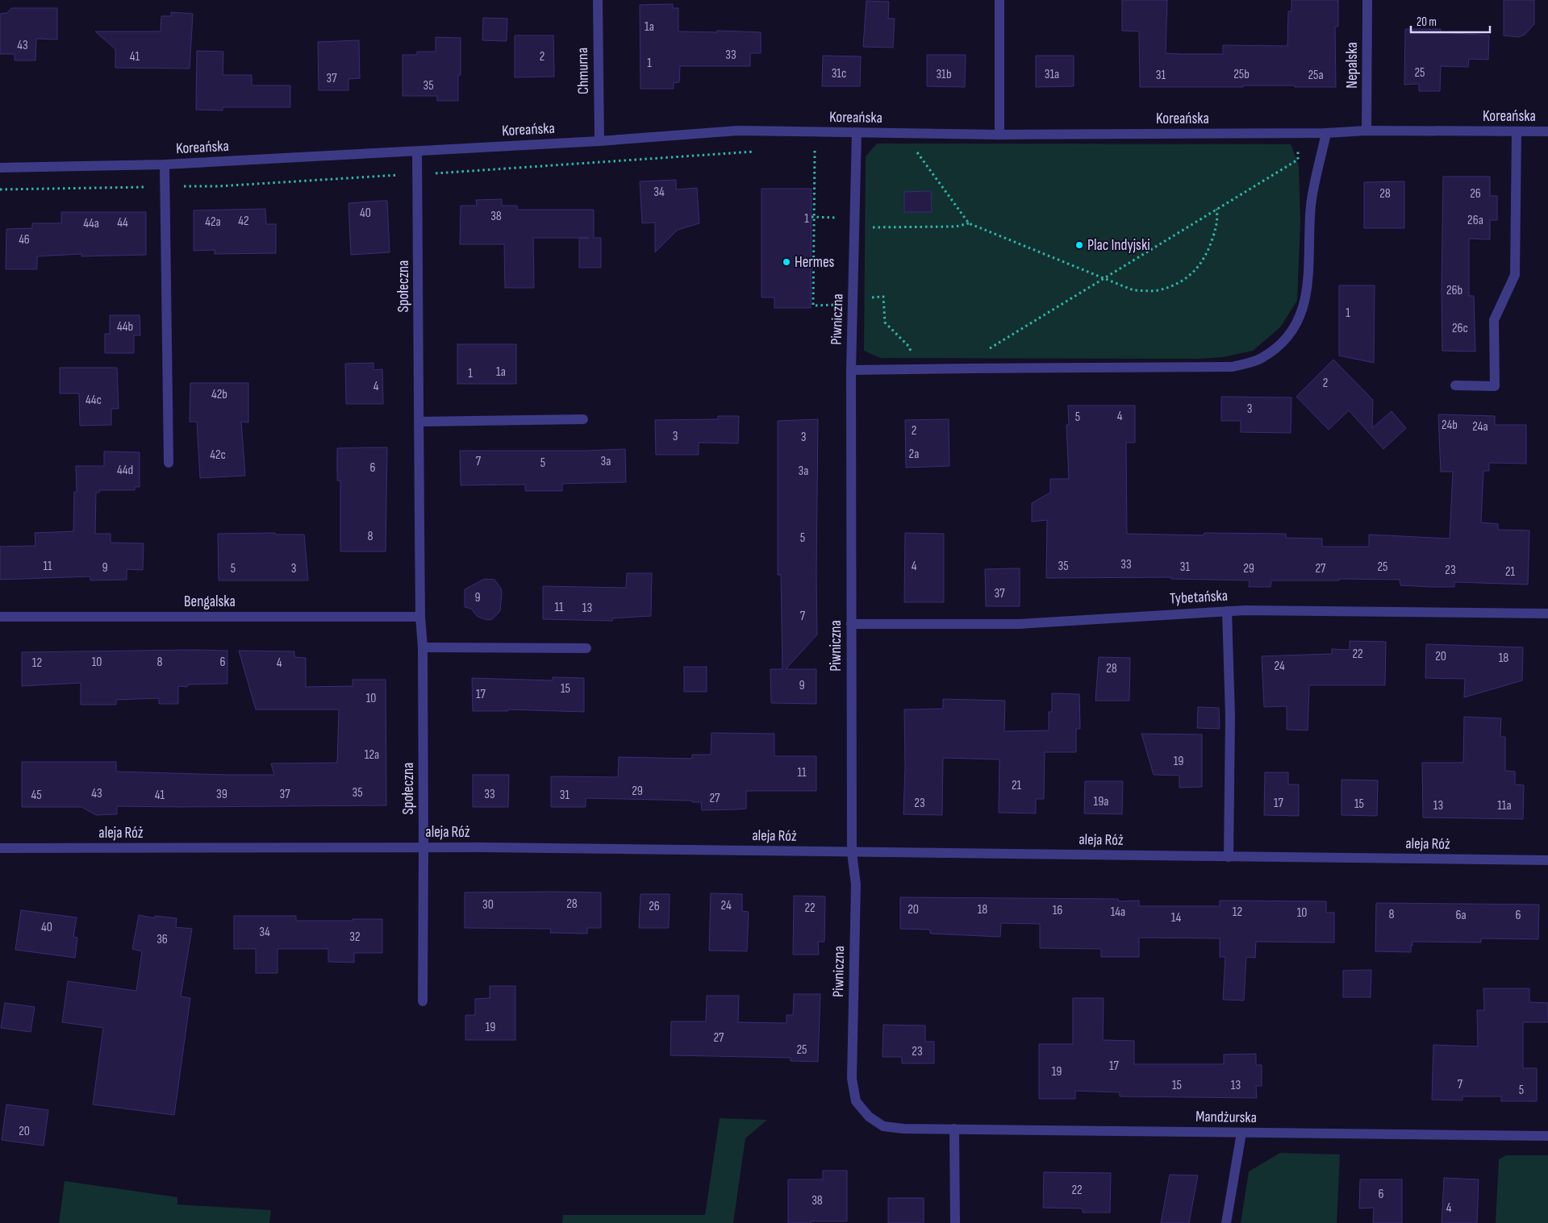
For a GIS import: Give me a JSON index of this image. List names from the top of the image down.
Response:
{
  "streets": {
    "street": [
      "Nepalska",
      "Chmurna",
      "Koreańska",
      "Społeczna",
      "Piwniczna",
      "Tybetańska",
      "Bengalska",
      "aleja Róż",
      "Mandżurska"
    ]
  },
  "crossings": [
    ["Nepalska", "Koreańska"],
    ["Chmurna", "Koreańska"],
    ["Koreańska", "Społeczna"],
    ["Koreańska", "Piwniczna"],
    ["Społeczna", "Bengalska"],
    ["Społeczna", "aleja Róż"],
    ["Piwniczna", "Tybetańska"],
    ["Piwniczna", "aleja Róż"],
    ["Piwniczna", "Mandżurska"]
  ],
  "places": ["Plac Indyjski", "Hermes"],
  "house_numbers": [
    "1a",
    "43",
    "33",
    "41",
    "2",
    "1",
    "25",
    "31c",
    "31b",
    "31a",
    "25b",
    "31",
    "25a",
    "37",
    "35",
    "34",
    "28",
    "26",
    "40",
    "38",
    "1",
    "26a",
    "42",
    "42a",
    "44",
    "44a",
    "46",
    "26b",
    "1",
    "44b",
    "26c",
    "1a",
    "1",
    "2",
    "4",
    "42b",
    "44c",
    "3",
    "4",
    "5",
    "24b",
    "24a",
    "2",
    "3",
    "3",
    "2a",
    "42c",
    "7",
    "3a",
    "5",
    "6",
    "44d",
    "3a",
    "8",
    "5",
    "33",
    "11",
    "4",
    "35",
    "31",
    "25",
    "9",
    "5",
    "3",
    "29",
    "27",
    "23",
    "21",
    "37",
    "9",
    "11",
    "13",
    "7",
    "22",
    "20",
    "18",
    "10",
    "8",
    "6",
    "12",
    "4",
    "24",
    "28",
    "9",
    "15",
    "17",
    "10",
    "12a",
    "19",
    "11",
    "21",
    "29",
    "35",
    "43",
    "39",
    "37",
    "33",
    "45",
    "41",
    "31",
    "27",
    "19a",
    "23",
    "17",
    "15",
    "13",
    "11a",
    "28",
    "30",
    "24",
    "26",
    "22",
    "20",
    "18",
    "16",
    "14a",
    "12",
    "10",
    "8",
    "6a",
    "6",
    "14",
    "40",
    "34",
    "32",
    "36",
    "19",
    "27",
    "25",
    "23",
    "17",
    "19",
    "7",
    "15",
    "13",
    "5",
    "20",
    "22",
    "6",
    "38",
    "4"
  ],
  "scale_bar": "20 m"
}
